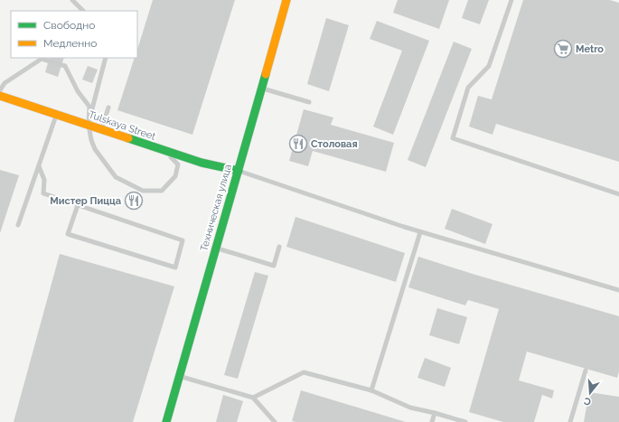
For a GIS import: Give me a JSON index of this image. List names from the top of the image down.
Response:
{
  "streets": {
    "main road": ["Tulskaya Street", "Техническая улица"]
  },
  "crossings": [
    ["Tulskaya Street", "Техническая улица"]
  ],
  "places": {
    "supermarket": ["Metro"],
    "restaurant": ["Столовая", "Мистер Пицца"]
  },
  "legend": ["Свободно", "Медленно"],
  "north": "bottom"
}
